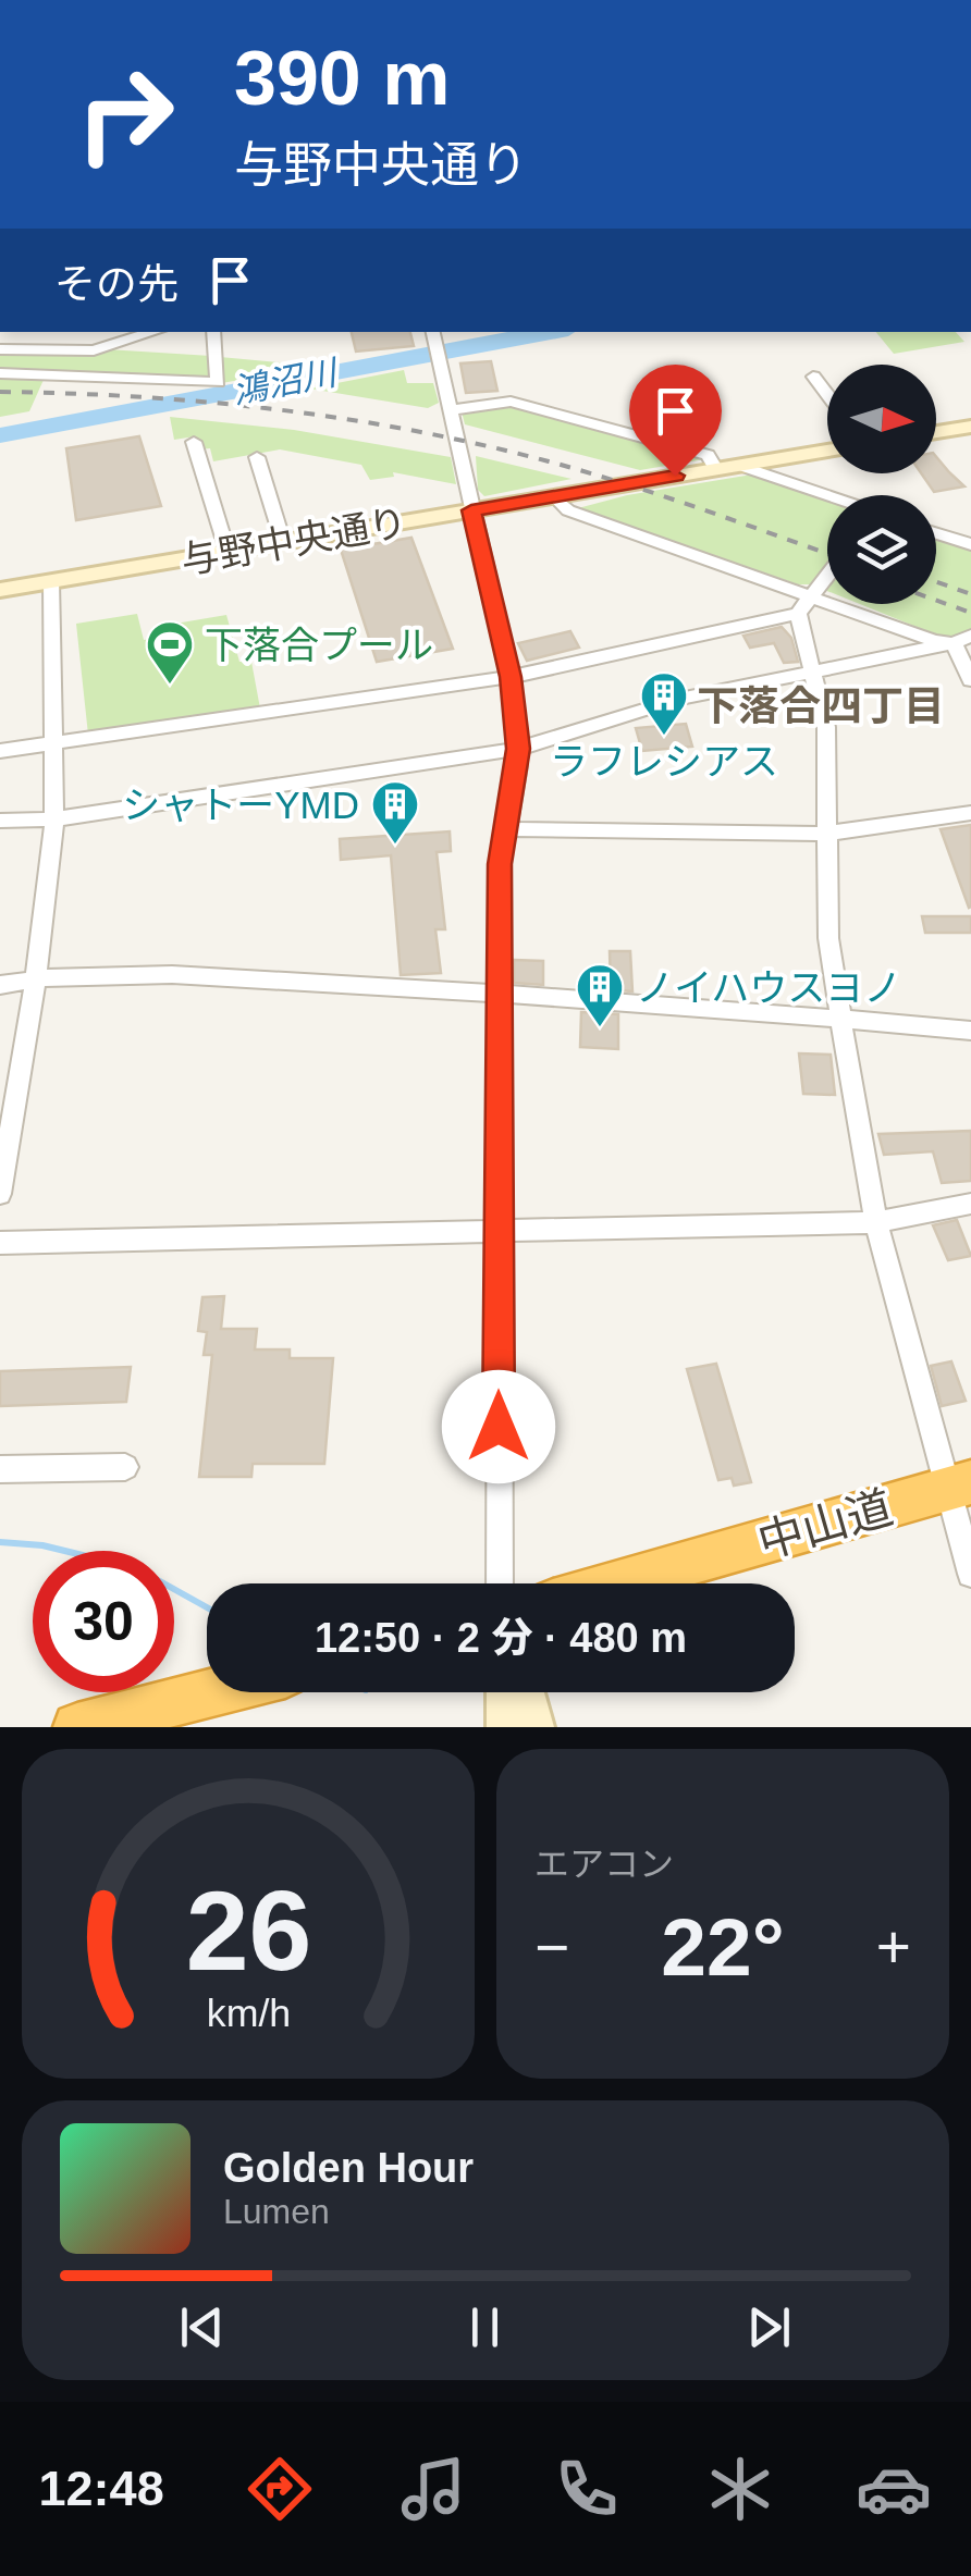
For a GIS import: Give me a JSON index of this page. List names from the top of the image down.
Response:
{
  "streets": {
    "highway": ["中山道"],
    "street": ["与野中央通り"]
  },
  "districts": ["下落合四丁目"],
  "water": ["鴻沼川"],
  "places": {
    "sports": ["下落合プール"],
    "building": ["ラフレシアス", "シャトーYMD", "ノイハウスヨノ"]
  },
  "north": "right",
  "page": {
    "turn": ["390 m", "与野中央通り"],
    "then": "その先",
    "limit": "30",
    "trip": "12:50 · 2 分 · 480 m",
    "tile": "エアコン",
    "heat": ["−", "22°", "+"],
    "song": ["Golden Hour", "Lumen"],
    "tabs": "12:48",
    "gauge": ["26", "km/h"]
  }
}
